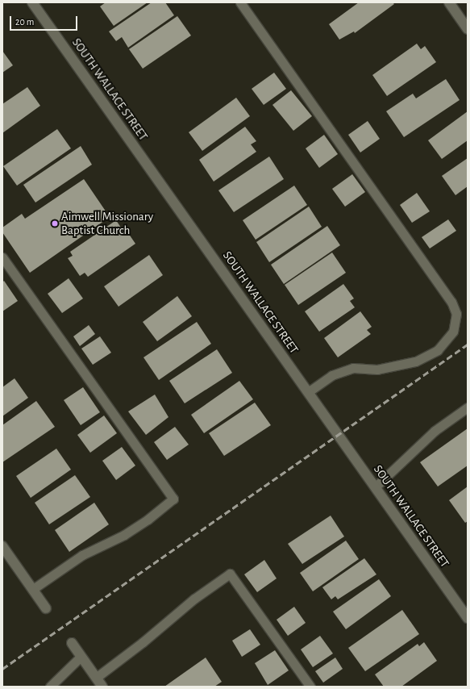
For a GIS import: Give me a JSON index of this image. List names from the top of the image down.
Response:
{
  "streets": {
    "street": ["SOUTH WALLACE STREET"]
  },
  "places": ["Aimwell Missionary Baptist Church"],
  "scale_bar": "20 m"
}
